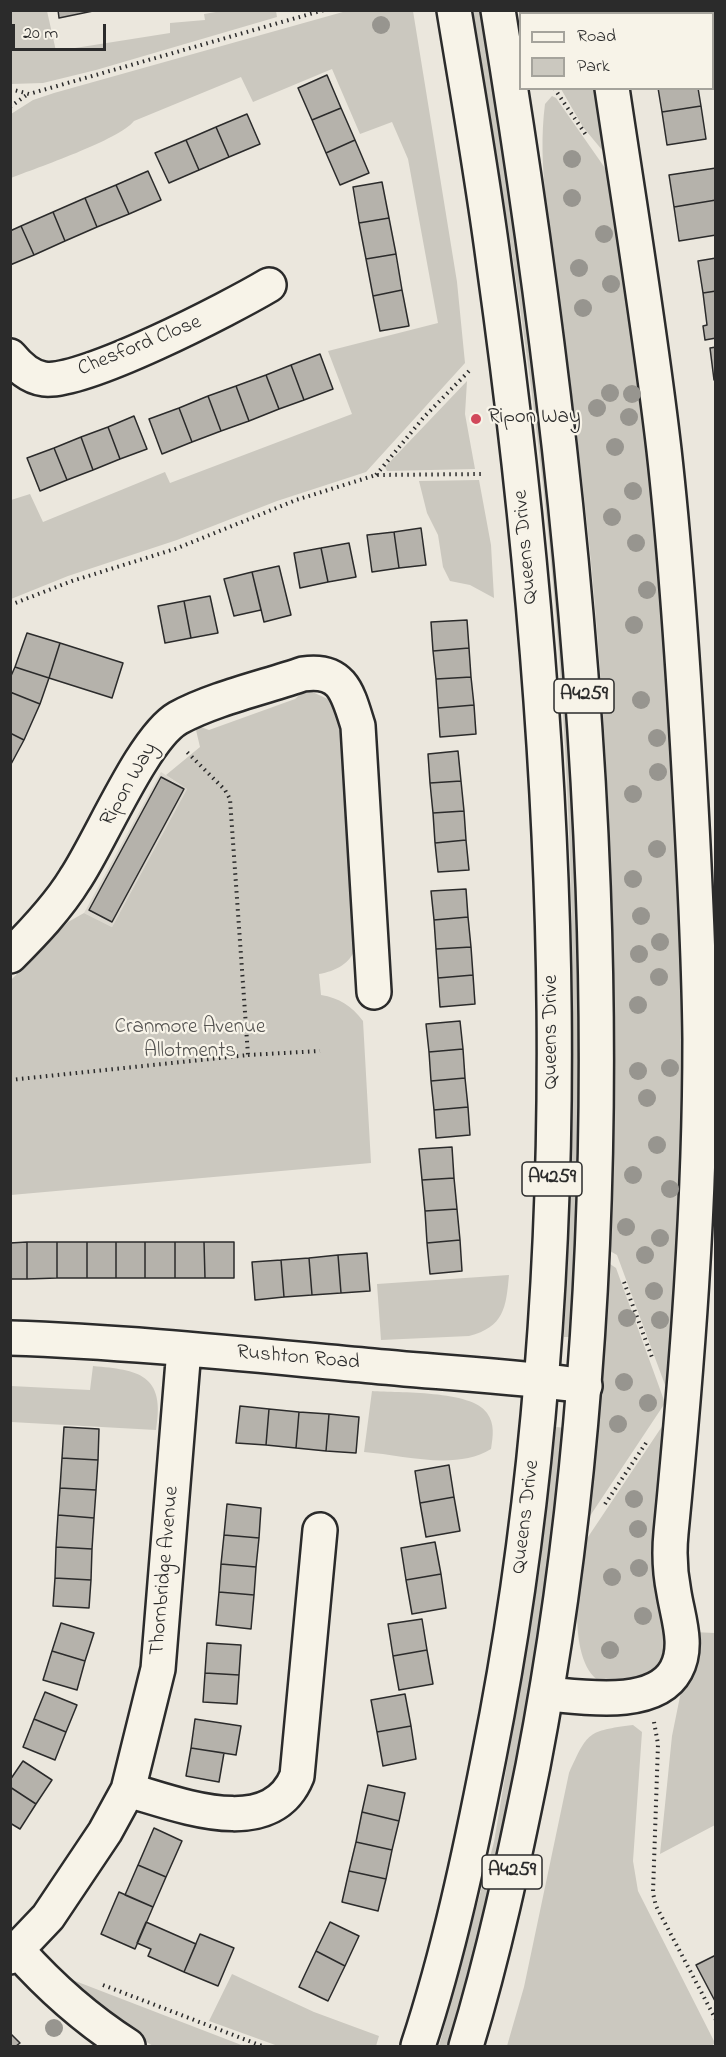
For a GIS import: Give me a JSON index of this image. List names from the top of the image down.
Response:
{
  "streets": {
    "street": [
      "Chesford Close",
      "Queens Drive",
      "A4259",
      "Ripon Way",
      "Rushton Road",
      "Thornbridge Avenue"
    ]
  },
  "crossings": [
    ["Queens Drive", "Rushton Road"],
    ["Rushton Road", "Thornbridge Avenue"]
  ],
  "parks": ["Cranmore Avenue Allotments"],
  "places": ["Ripon Way"],
  "legend": ["Road", "Park"],
  "scale_bar": "20 m"
}
